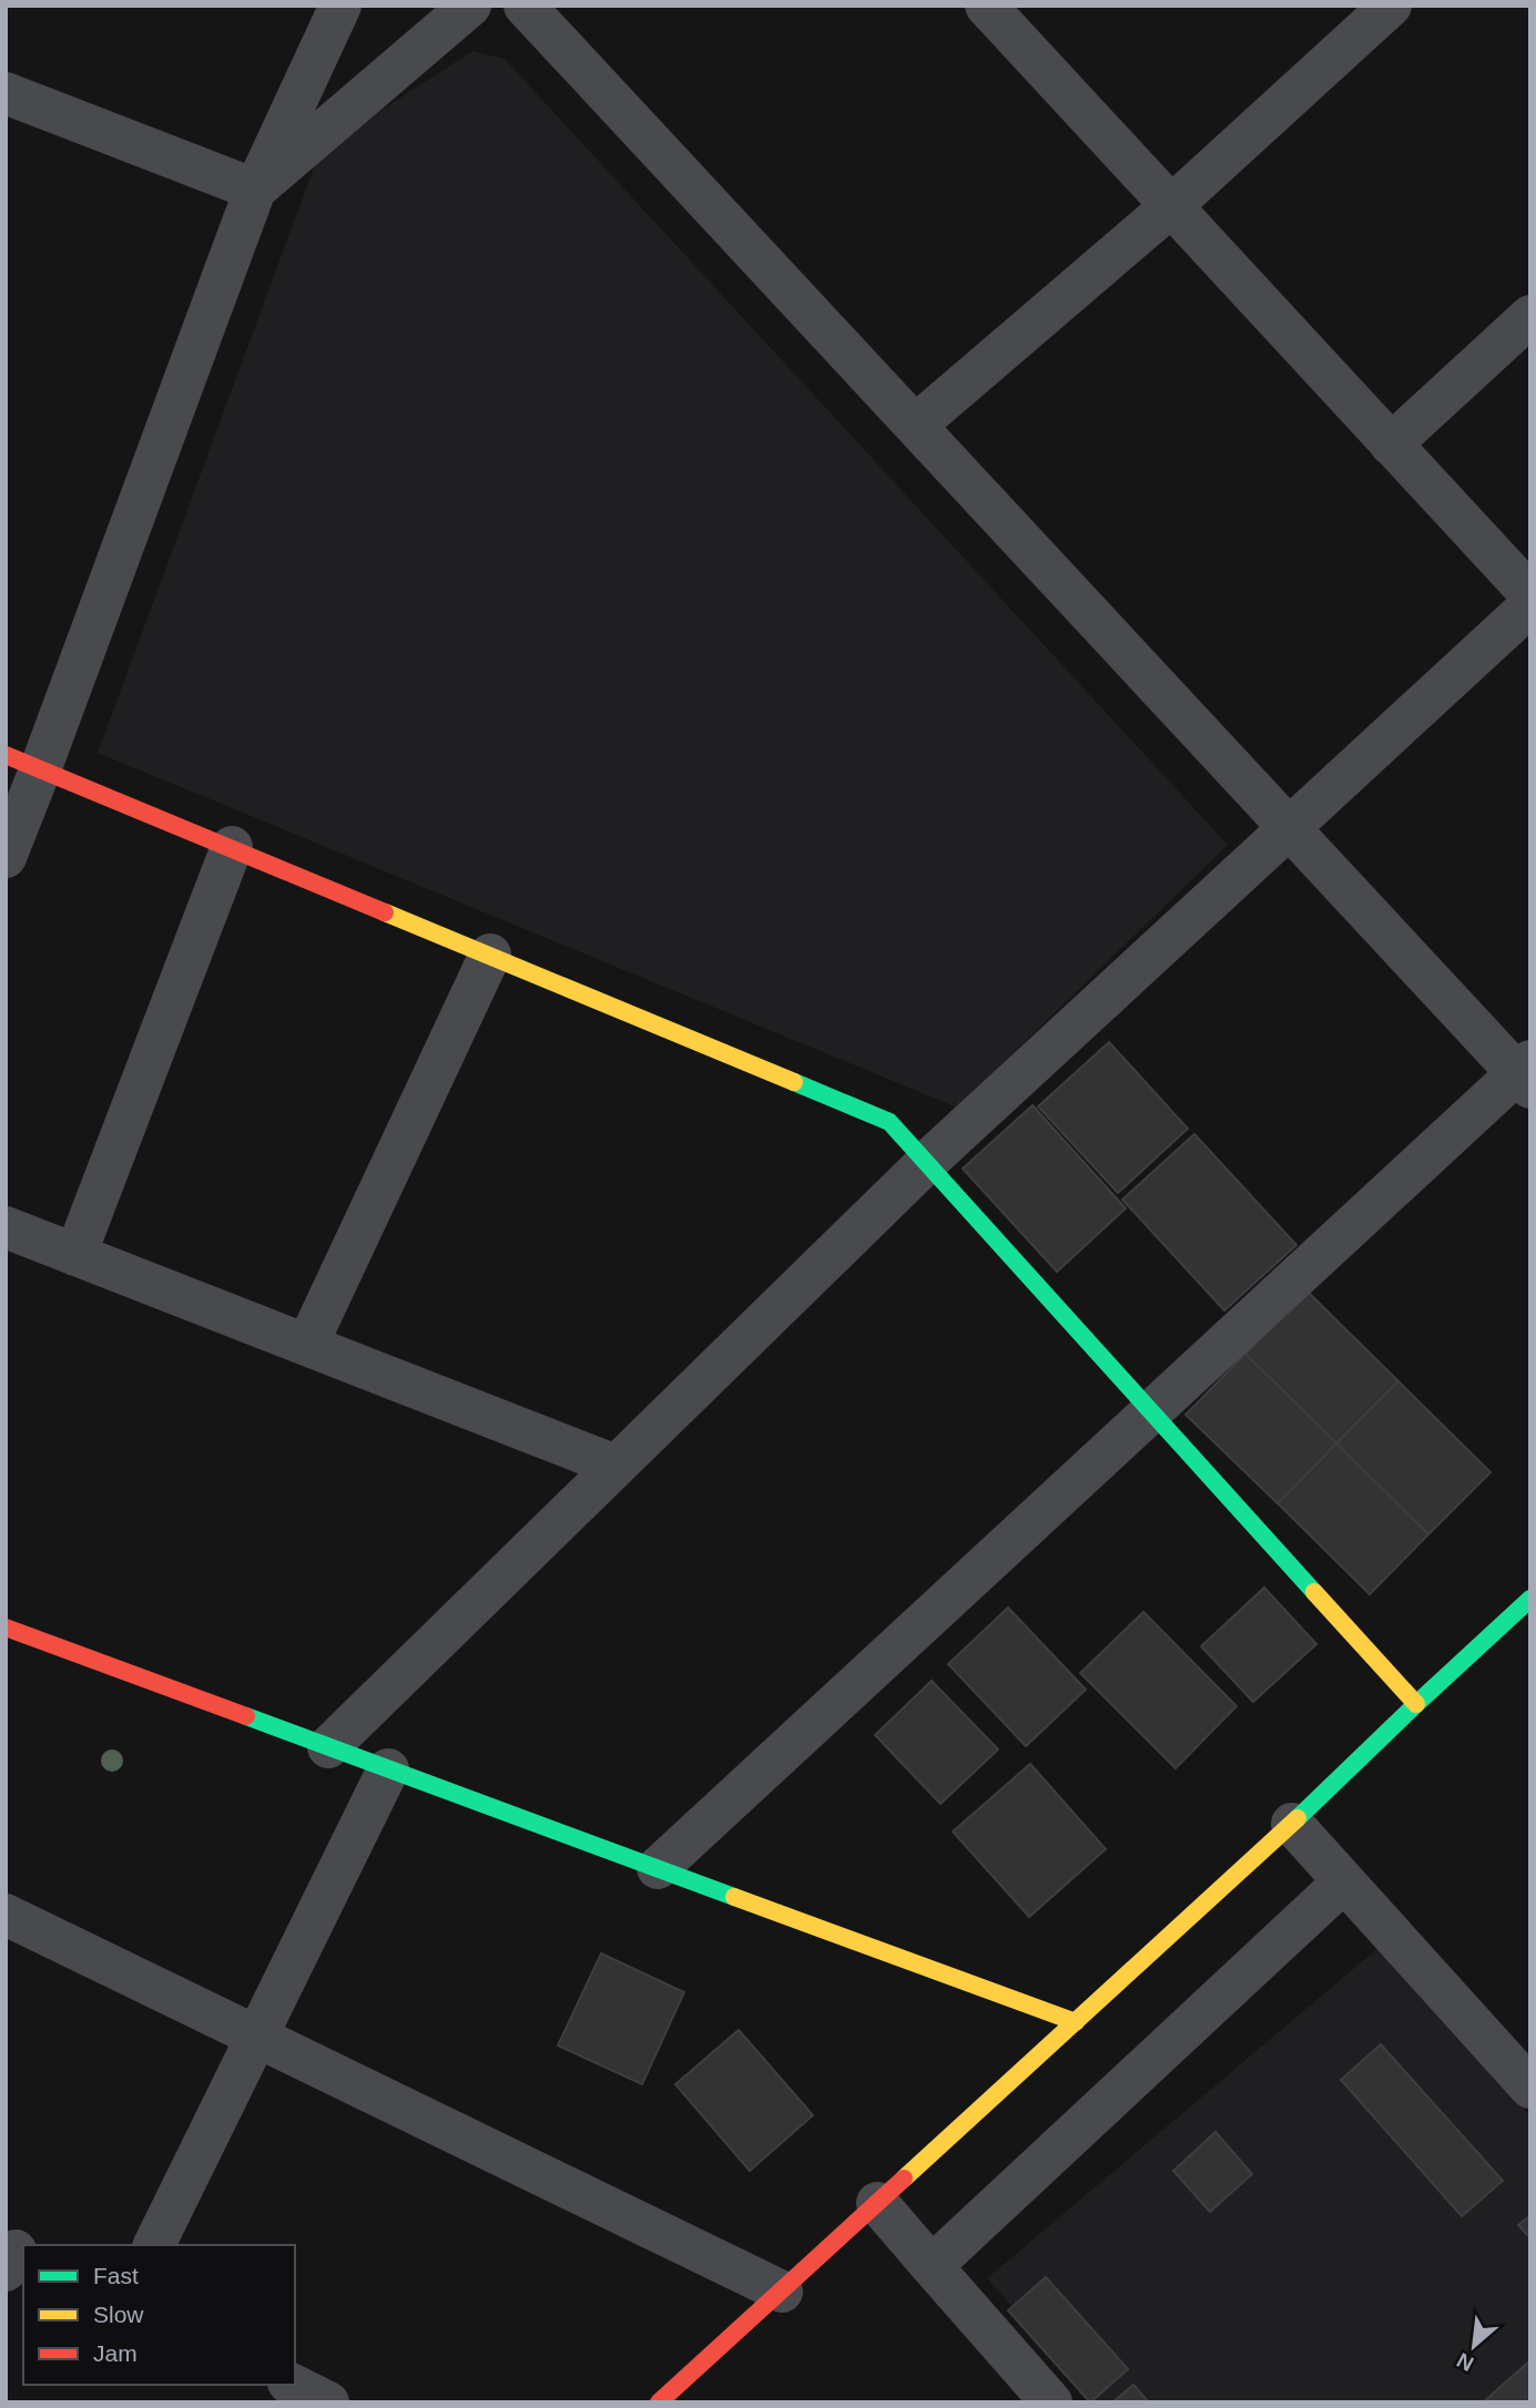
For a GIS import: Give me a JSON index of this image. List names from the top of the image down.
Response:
{
  "legend": ["Fast", "Slow", "Jam"],
  "north": "bottom left"
}
